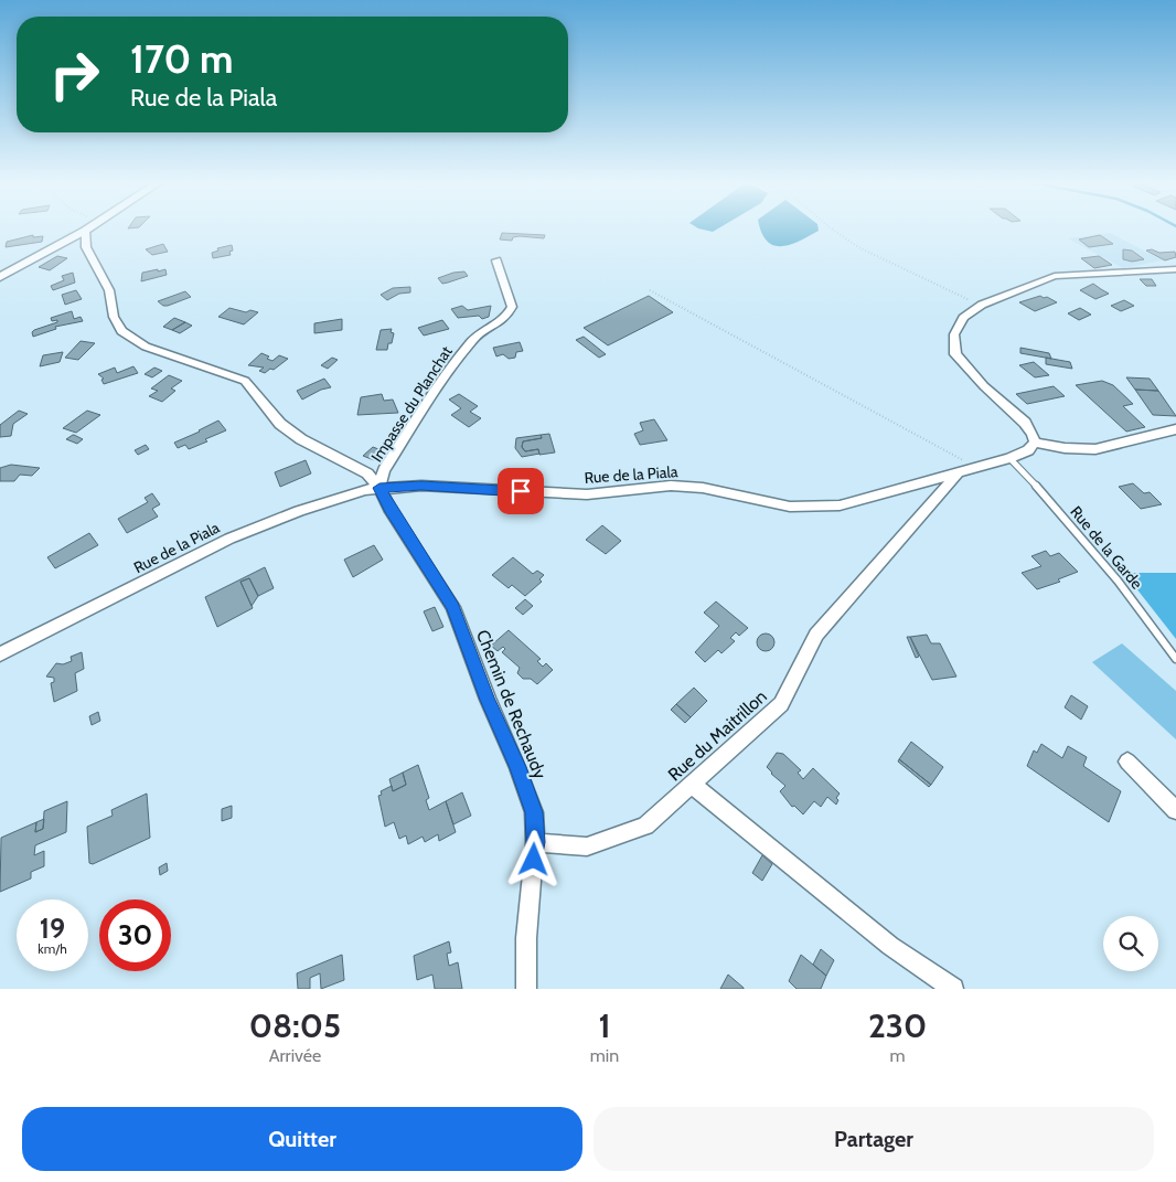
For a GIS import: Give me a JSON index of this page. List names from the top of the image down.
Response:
{
  "streets": {
    "street": [
      "Impasse du Planchat",
      "Rue de la Piala",
      "Chemin de Rechaudy",
      "Rue du Maitrillon"
    ],
    "lane": ["Rue de la Garde"]
  },
  "crossings": [
    ["Impasse du Planchat", "Rue de la Piala"],
    ["Impasse du Planchat", "Chemin de Rechaudy"],
    ["Rue de la Piala", "Rue de la Garde"],
    ["Rue de la Piala", "Chemin de Rechaudy"],
    ["Rue de la Piala", "Rue du Maitrillon"],
    ["Chemin de Rechaudy", "Rue du Maitrillon"]
  ],
  "page": {
    "turn": ["170 m", "Rue de la Piala"],
    "speed": "19 km/h",
    "limit": "30",
    "eta": [
      "08:05",
      "Arrivée",
      "1",
      "min",
      "230",
      "m"
    ],
    "buttons": ["Quitter", "Partager"]
  }
}
